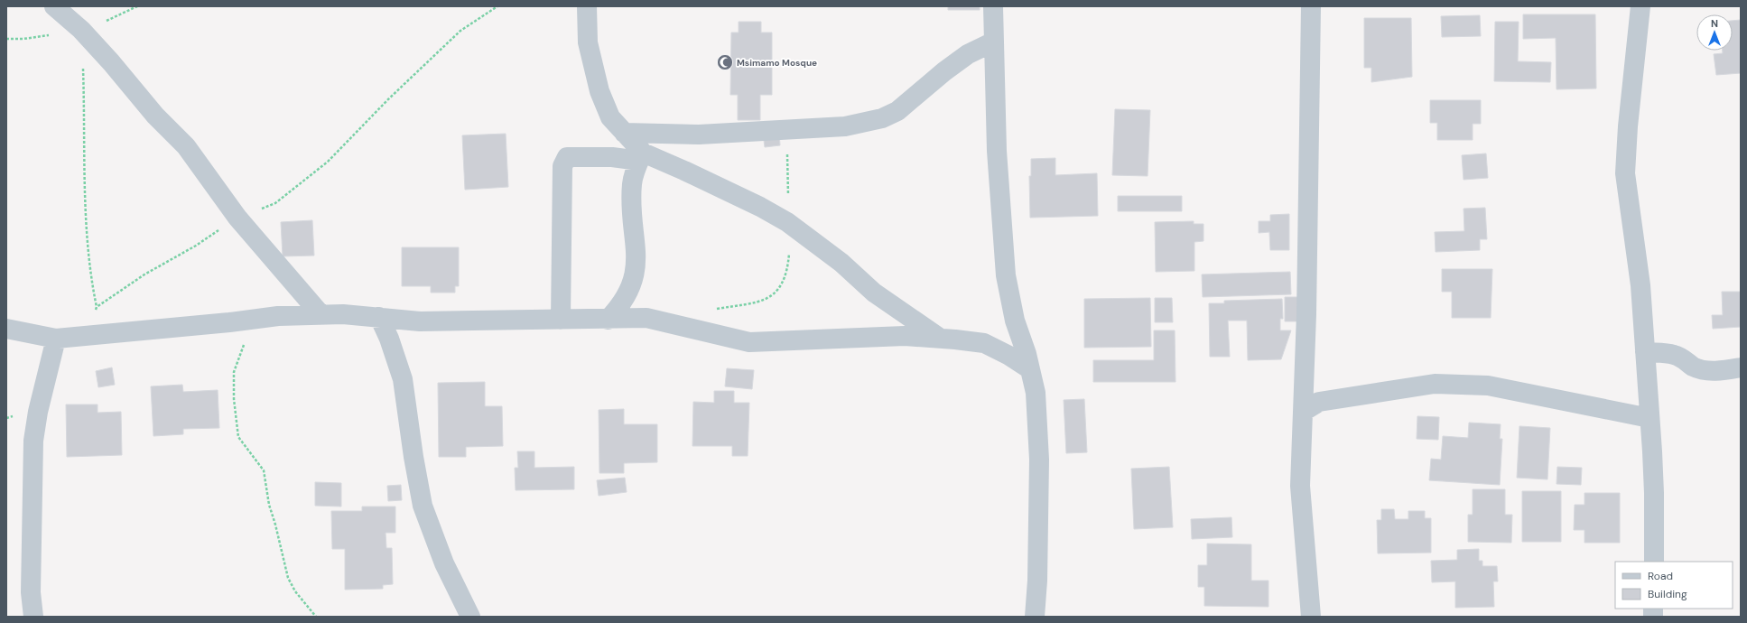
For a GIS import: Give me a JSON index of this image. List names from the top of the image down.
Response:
{
  "places": {
    "mosque": ["Msimamo Mosque"]
  },
  "legend": ["Road", "Building"],
  "north": "top"
}
